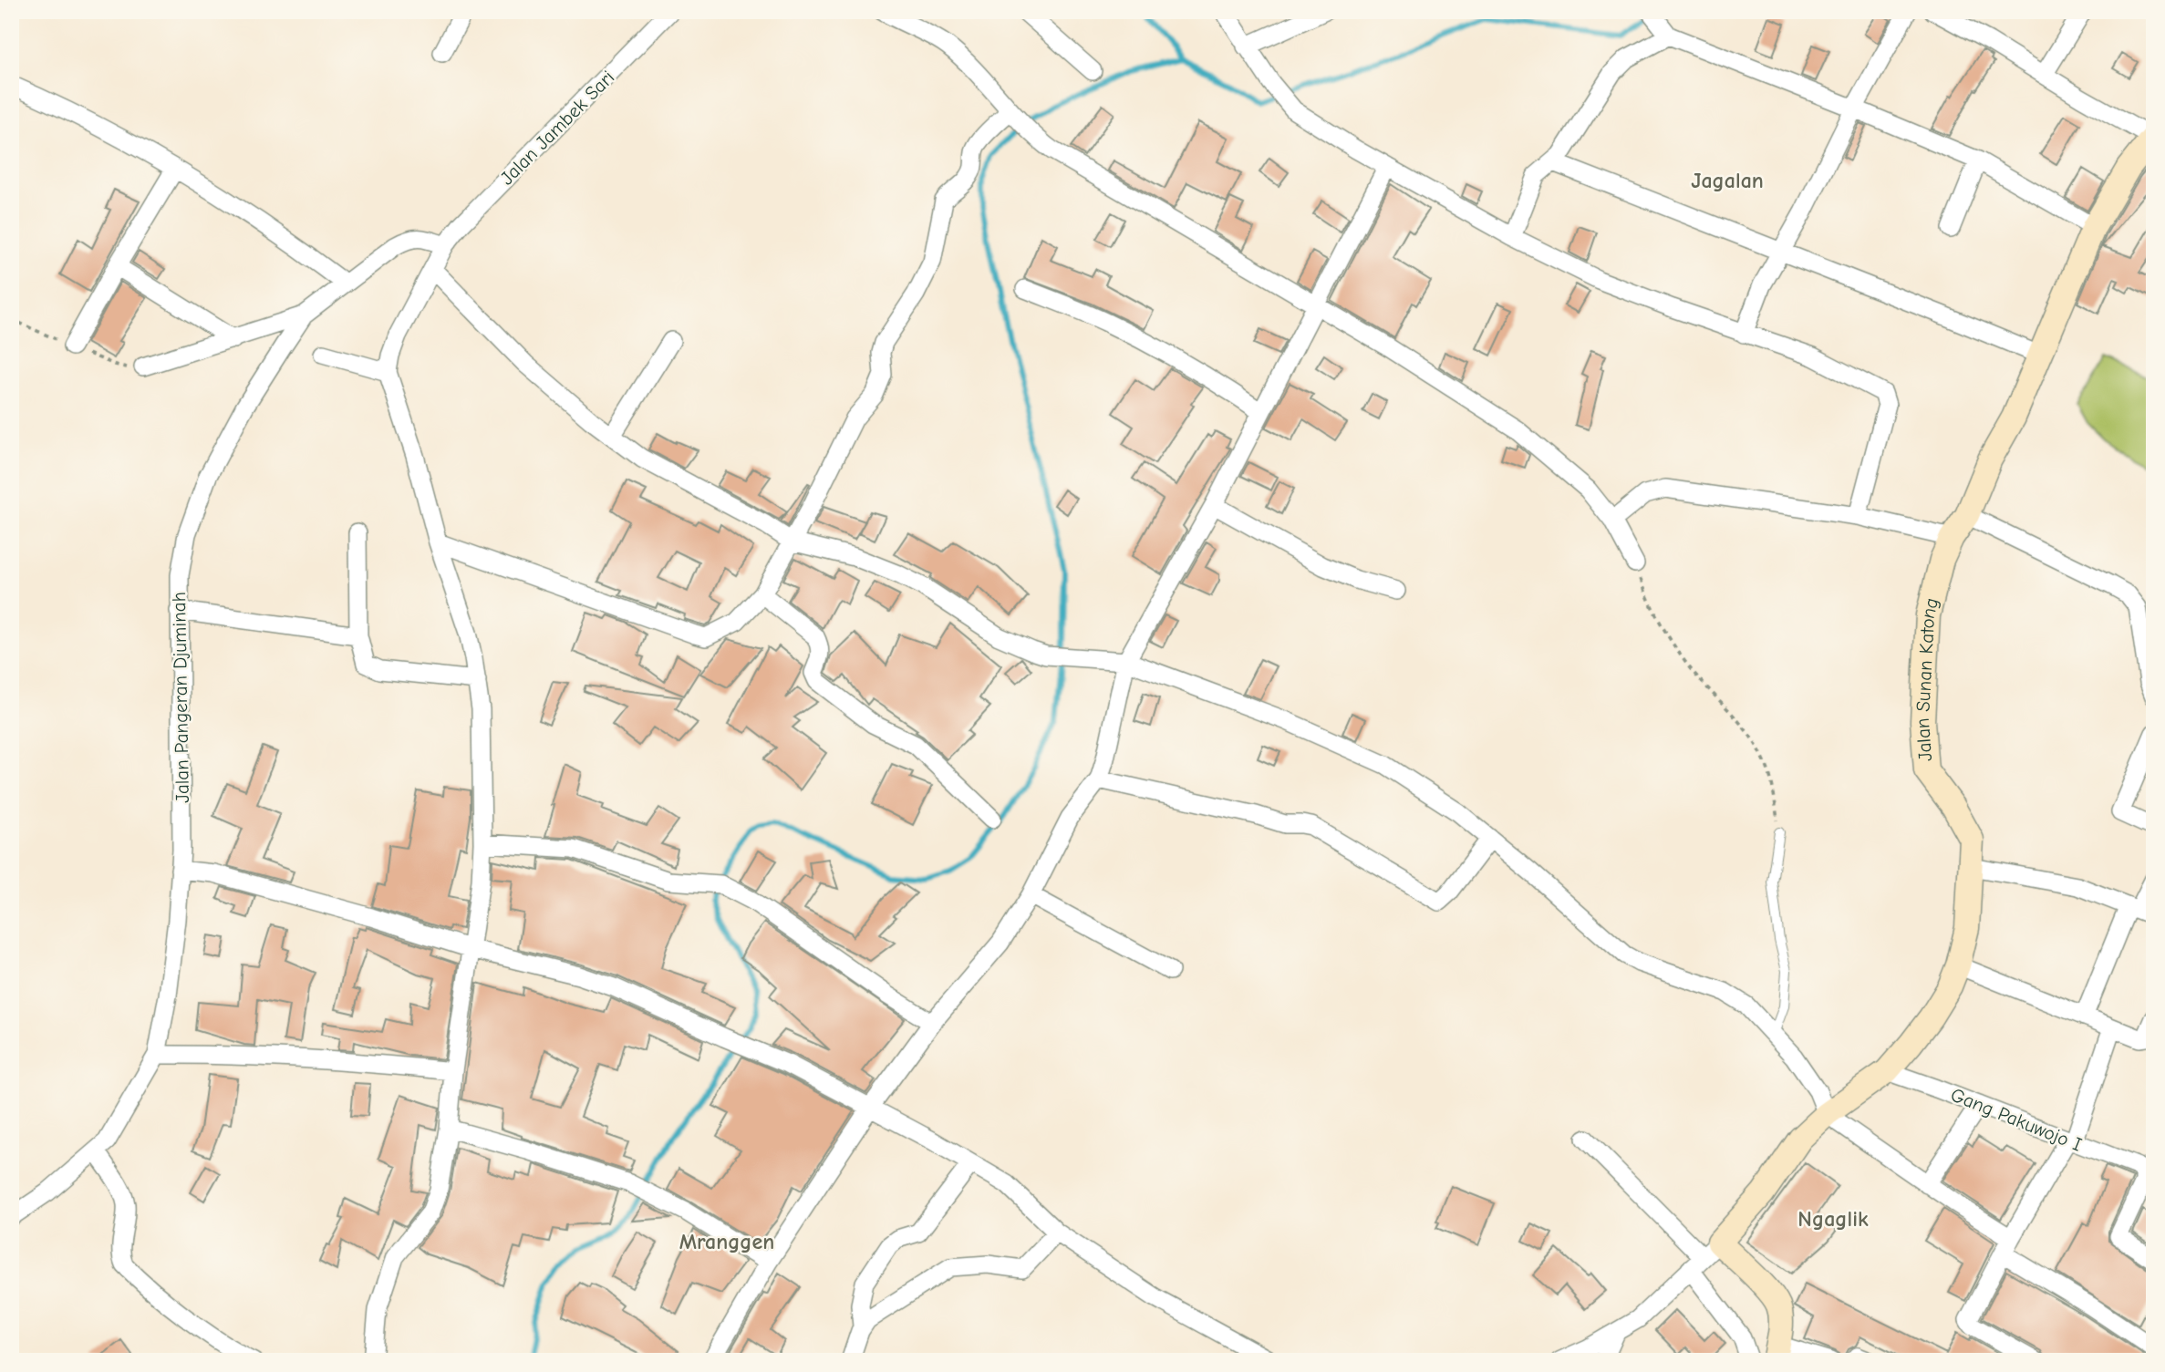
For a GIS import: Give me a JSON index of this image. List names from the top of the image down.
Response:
{
  "streets": {
    "street": [
      "Jalan Jambek Sari",
      "Jalan Sunan Katong",
      "Jalan Pangeran Djuminah",
      "Gang Pakuwojo I"
    ]
  },
  "crossings": [
    ["Jalan Jambek Sari", "Jalan Pangeran Djuminah"],
    ["Jalan Sunan Katong", "Gang Pakuwojo I"]
  ],
  "districts": ["Jagalan", "Ngaglik", "Mranggen"]
}
